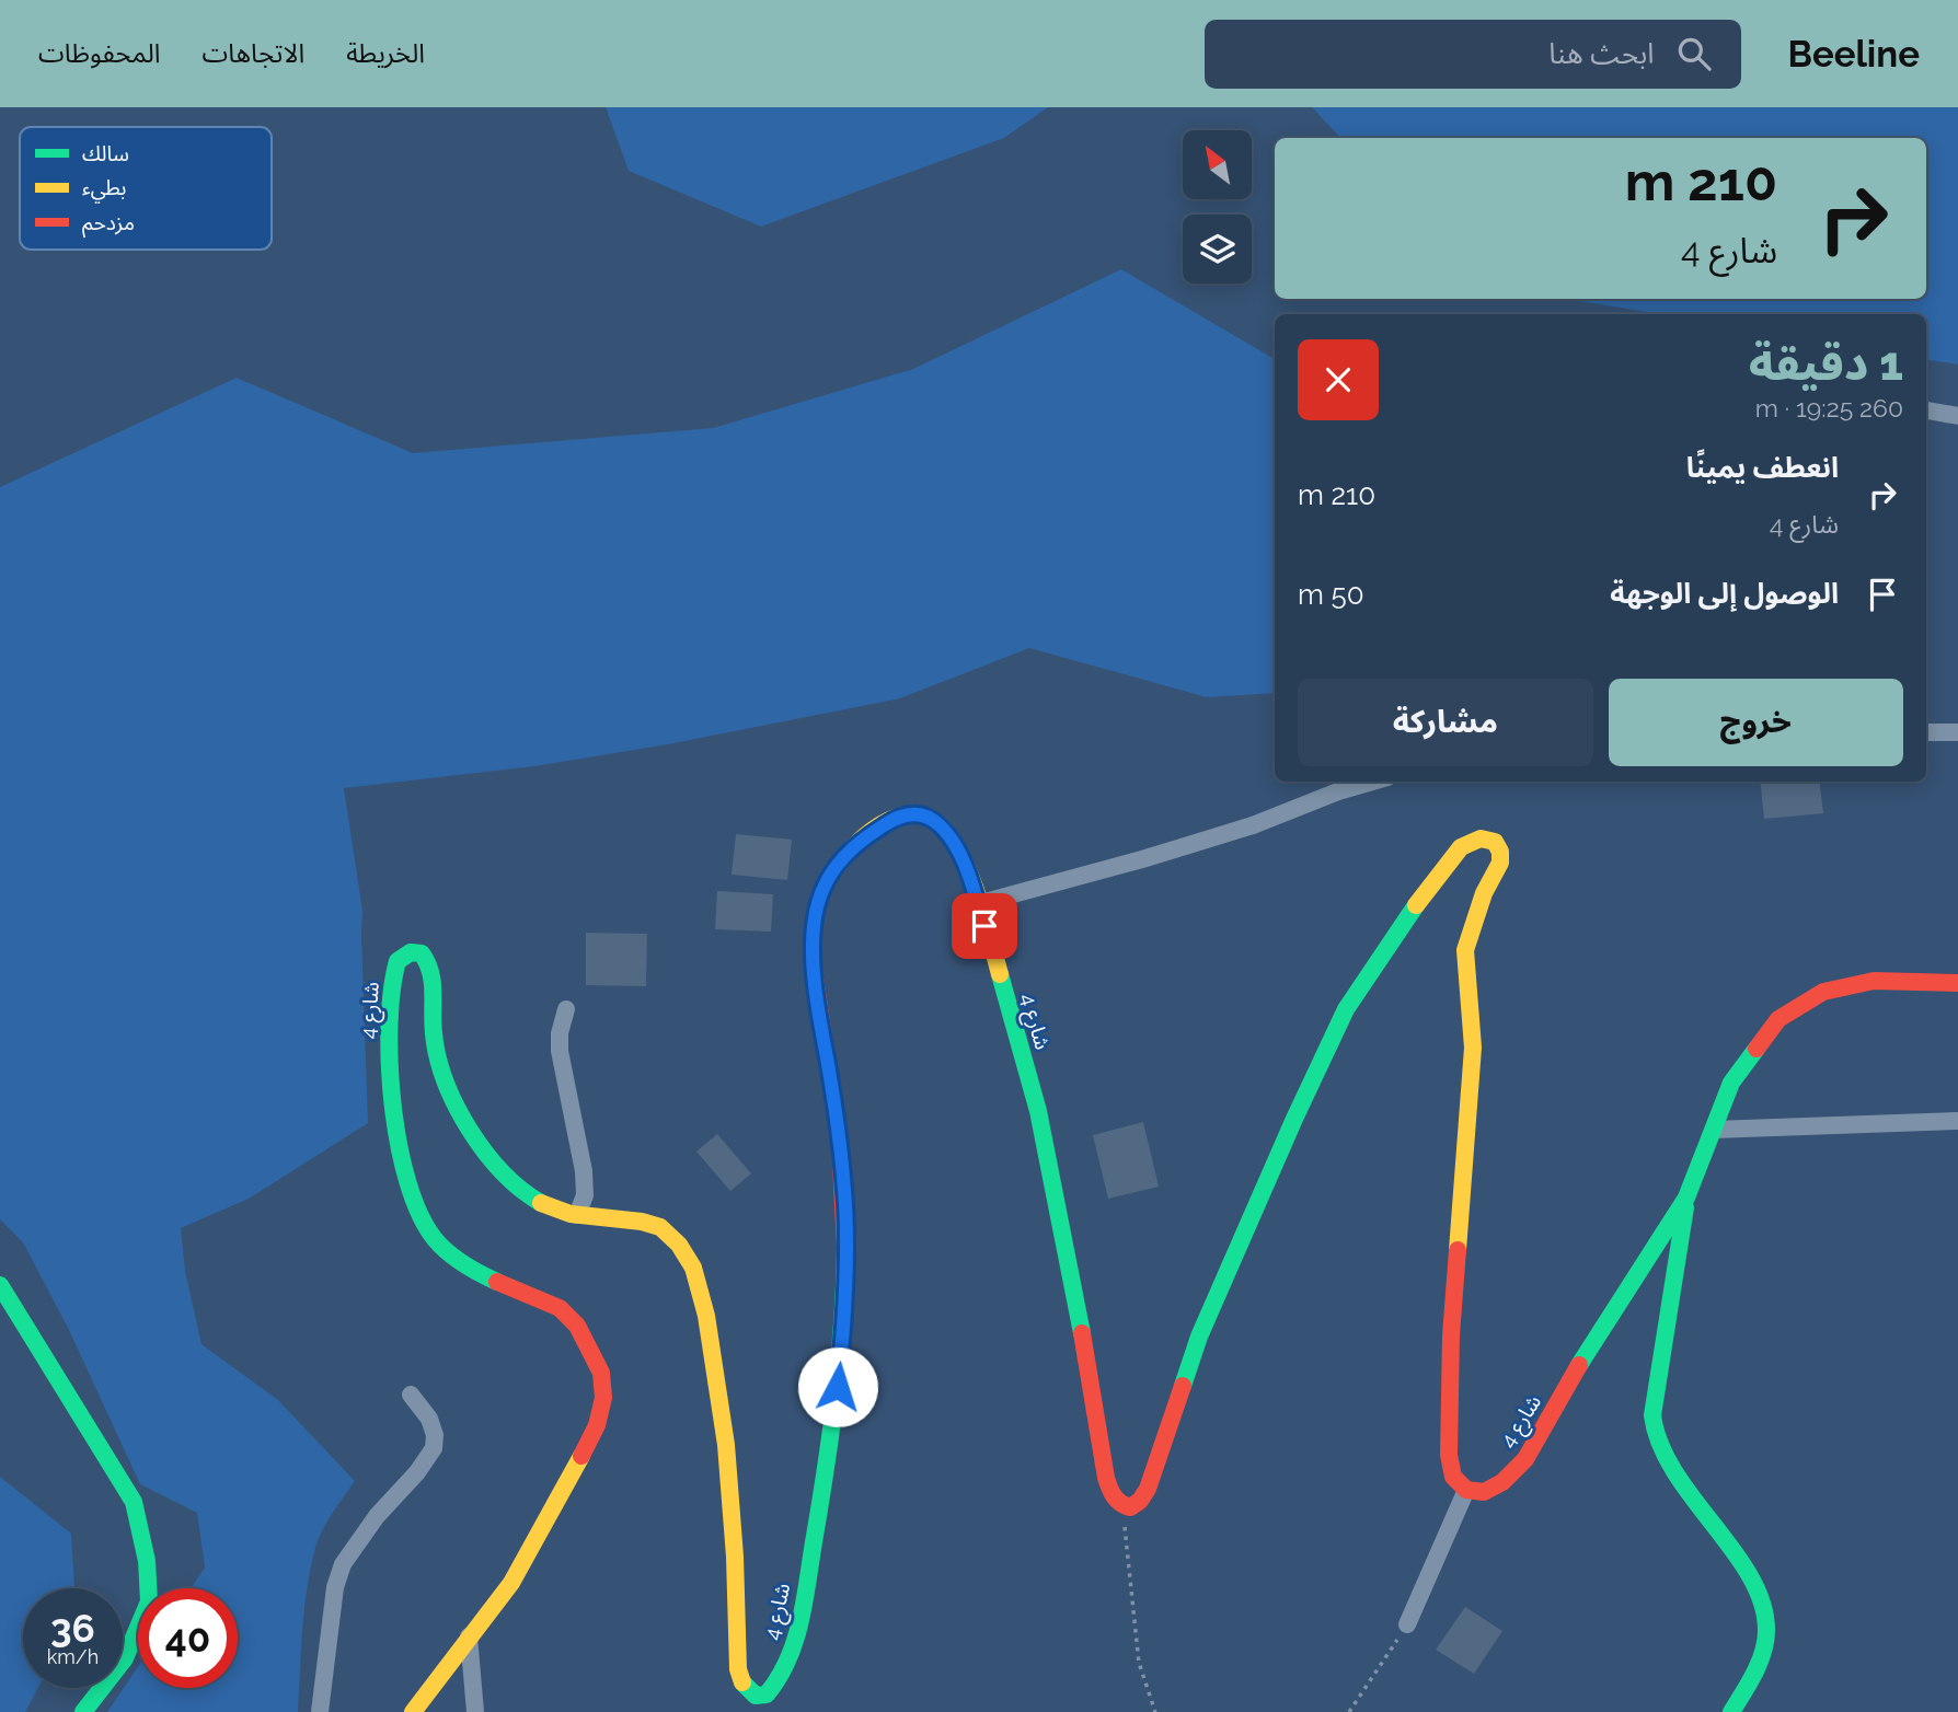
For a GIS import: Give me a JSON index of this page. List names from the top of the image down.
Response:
{
  "streets": {
    "street": ["شارع 4"]
  },
  "legend": ["سالك", "بطيء", "مزدحم"],
  "north": "top left",
  "page": {
    "header": "Beeline",
    "search": "ابحث هنا",
    "nav": ["الخريطة", "الاتجاهات", "المحفوظات"],
    "turn": ["210 m", "شارع 4"],
    "heading": ["1 دقيقة", "260 m · 19:25"],
    "list": [
      {
        "name": "انعطف يمينًا",
        "note": "شارع 4",
        "value": "210 m"
      },
      {
        "name": "الوصول إلى الوجهة",
        "value": "50 m"
      }
    ],
    "buttons": ["خروج", "مشاركة"],
    "speed": "36 km/h",
    "limit": "40"
  }
}
